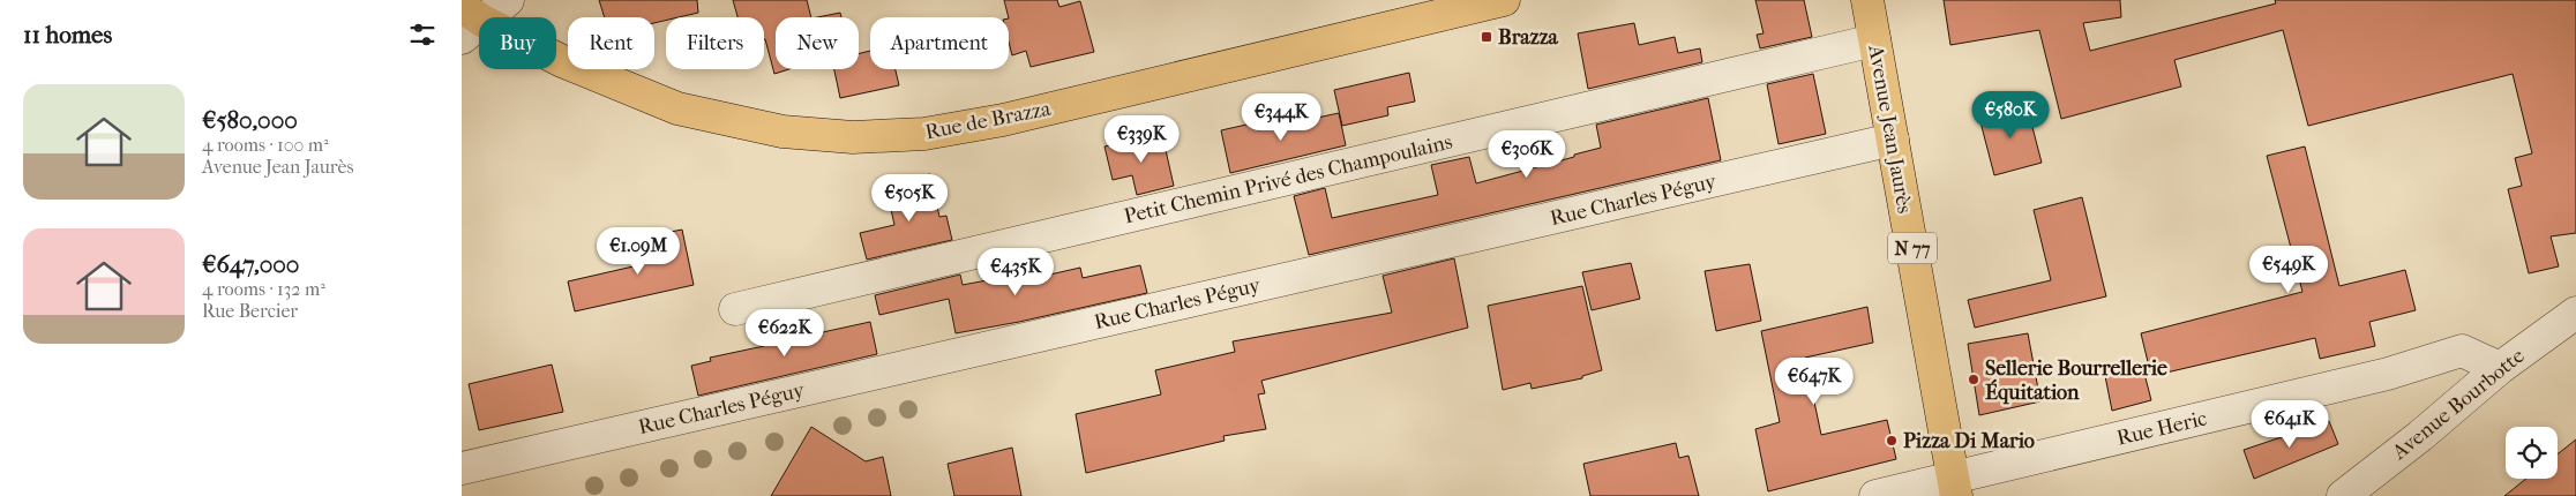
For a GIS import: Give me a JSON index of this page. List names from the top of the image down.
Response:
{
  "streets": {
    "main road": ["Rue de Brazza", "Avenue Jean Jaurès", "N 77"],
    "street": [
      "Petit Chemin Privé des Champoulains",
      "Rue Charles Péguy",
      "Avenue Bourbotte",
      "Rue Heric"
    ]
  },
  "crossings": [
    ["Avenue Jean Jaurès", "Petit Chemin Privé des Champoulains"],
    ["Avenue Jean Jaurès", "Rue Charles Péguy"],
    ["Avenue Jean Jaurès", "Rue Heric"],
    ["Avenue Bourbotte", "Rue Heric"]
  ],
  "places": {
    "transit": ["Brazza"],
    "other": ["Sellerie Bourrellerie Équitation", "Pizza Di Mario"]
  },
  "page": {
    "heading": "11 homes",
    "chip": [
      "Buy",
      "Rent",
      "Filters",
      "New",
      "Apartment"
    ],
    "list": [
      {
        "name": "€580,000",
        "note": "4 rooms · 100 m² · Avenue Jean Jaurès"
      },
      {
        "name": "€647,000",
        "note": "4 rooms · 132 m² · Rue Bercier"
      }
    ],
    "price": [
      "€580K",
      "€344K",
      "€339K",
      "€306K",
      "€505K",
      "€1.09M",
      "€549K",
      "€435K",
      "€622K",
      "€647K",
      "€641K"
    ]
  }
}
